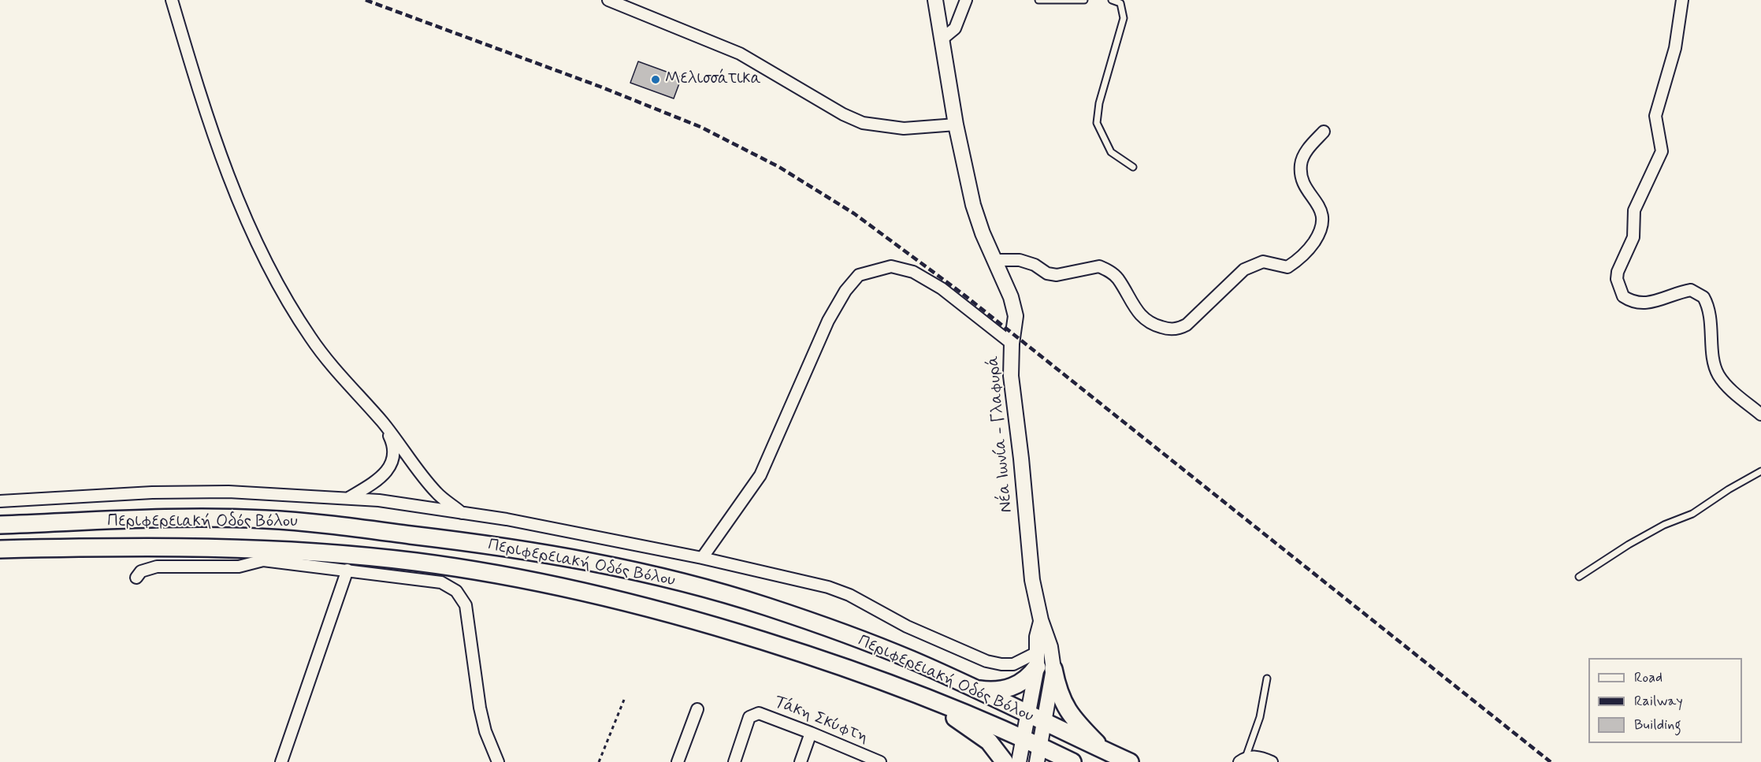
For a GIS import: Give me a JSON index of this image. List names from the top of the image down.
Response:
{
  "streets": {
    "main road": ["Νέα Ιωνία - Γλαφυρά", "Περιφερειακή Οδός Βόλου"],
    "street": ["Τάκη Σκύφτη"]
  },
  "crossings": [
    ["Νέα Ιωνία - Γλαφυρά", "Περιφερειακή Οδός Βόλου"]
  ],
  "places": ["Μελισσάτικα"],
  "legend": ["Road", "Railway", "Building"]
}
